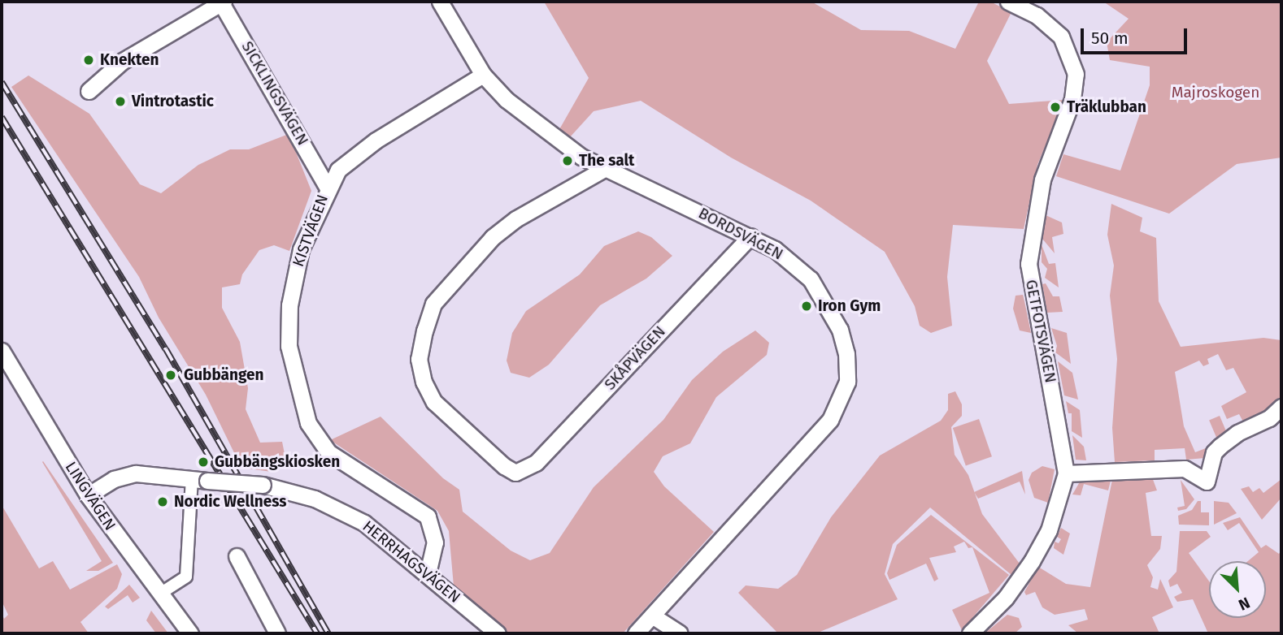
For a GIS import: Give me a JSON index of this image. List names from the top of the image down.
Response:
{
  "streets": {
    "street": [
      "SICKLINGSVÄGEN",
      "KISTVÄGEN",
      "BORDSVÄGEN",
      "GETFOTSVÄGEN",
      "SKÅPVÄGEN",
      "LINGVÄGEN",
      "HERRHAGSVÄGEN"
    ]
  },
  "crossings": [
    ["SICKLINGSVÄGEN", "KISTVÄGEN"],
    ["KISTVÄGEN", "BORDSVÄGEN"],
    ["KISTVÄGEN", "HERRHAGSVÄGEN"],
    ["BORDSVÄGEN", "SKÅPVÄGEN"],
    ["LINGVÄGEN", "HERRHAGSVÄGEN"]
  ],
  "parks": ["Majroskogen"],
  "places": [
    "Knekten",
    "Vintrotastic",
    "Träklubban",
    "The salt",
    "Iron Gym",
    "Gubbängen",
    "Gubbängskiosken",
    "Nordic Wellness"
  ],
  "scale_bar": "50 m",
  "north": "bottom right"
}
